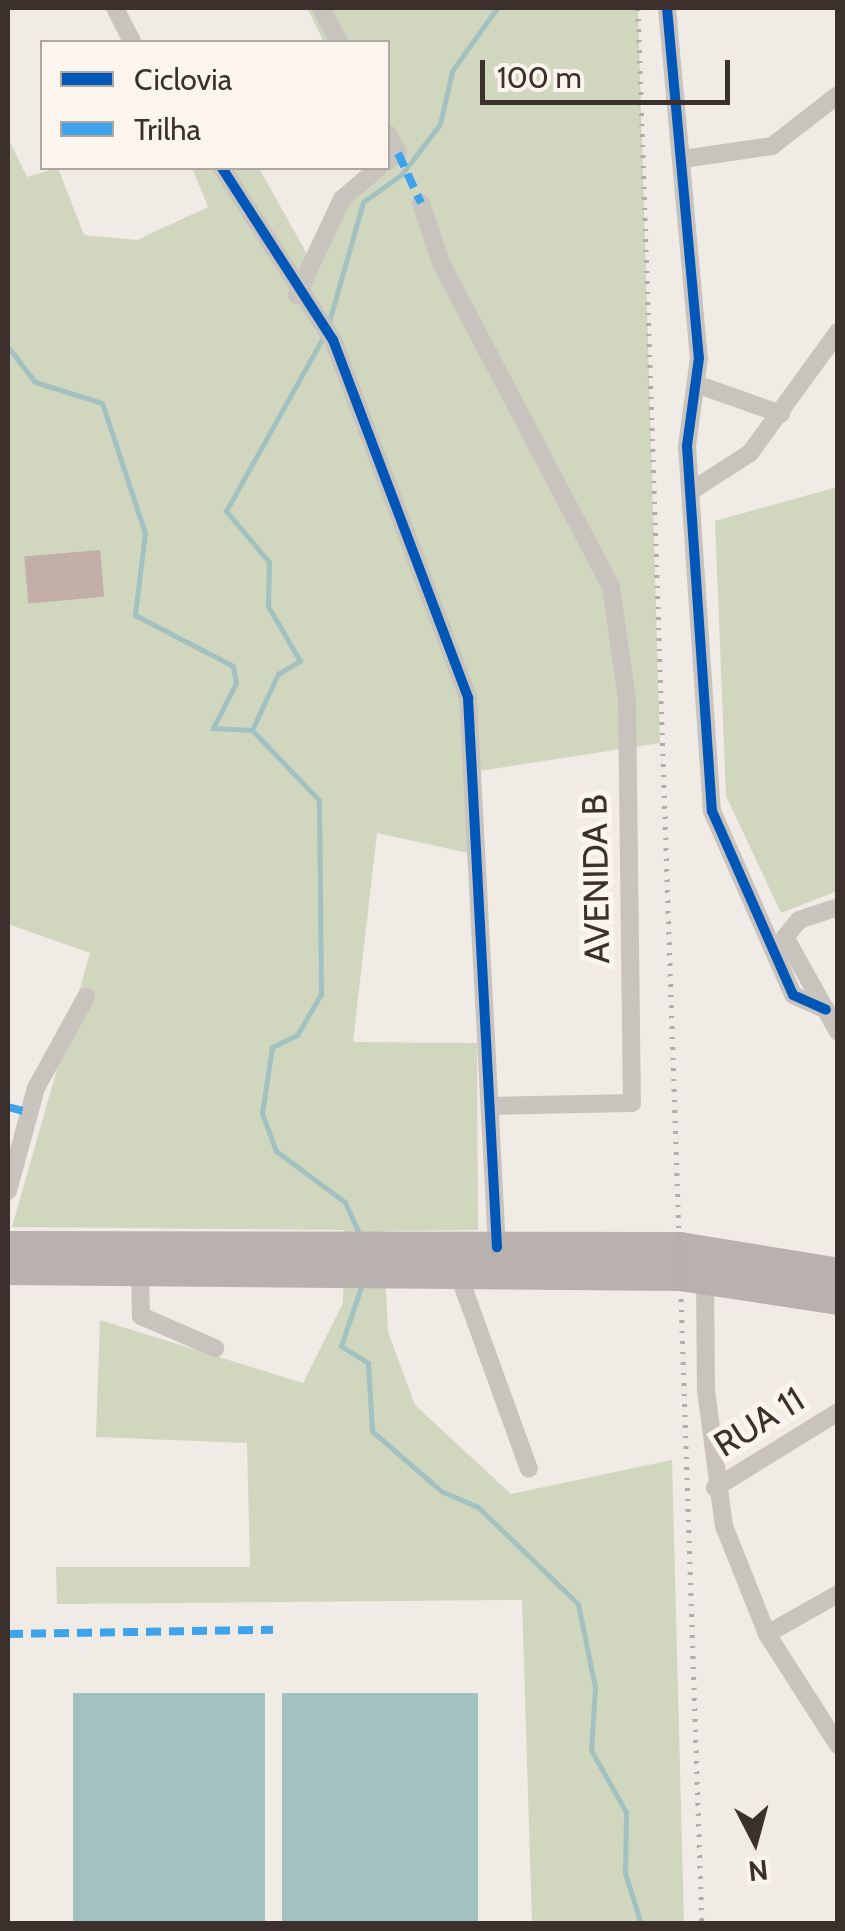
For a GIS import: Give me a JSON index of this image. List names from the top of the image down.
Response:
{
  "streets": {
    "street": ["AVENIDA B", "RUA 11"]
  },
  "legend": ["Ciclovia", "Trilha"],
  "scale_bar": "100 m",
  "north": "bottom"
}
